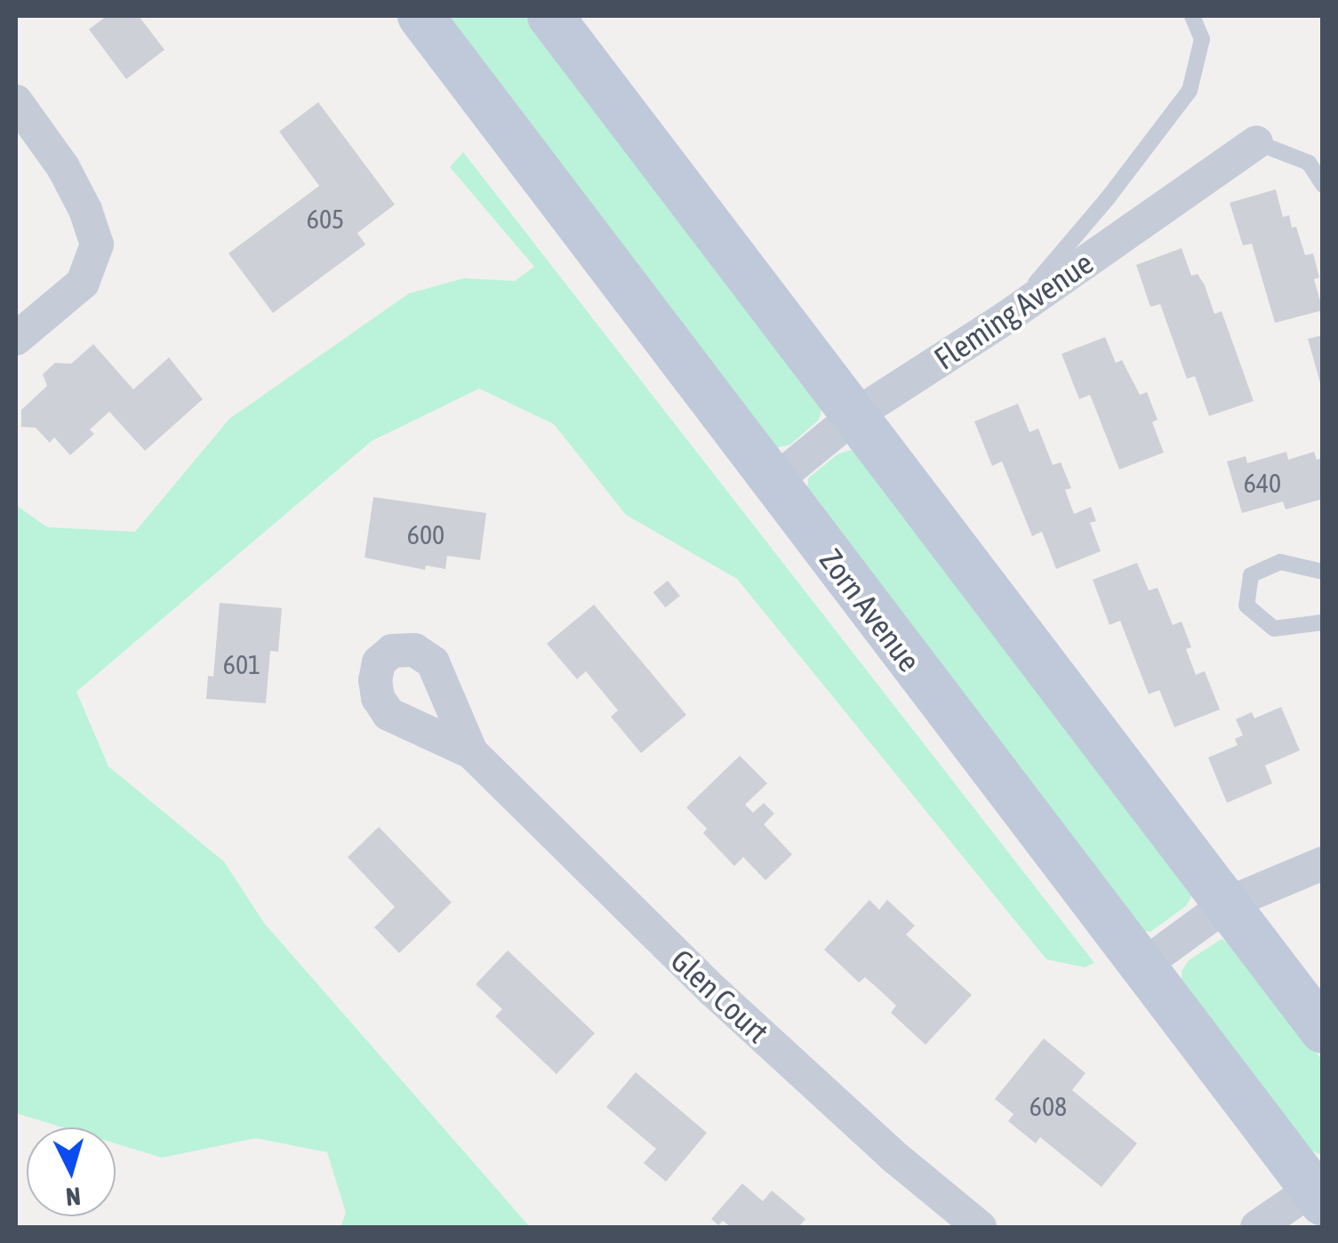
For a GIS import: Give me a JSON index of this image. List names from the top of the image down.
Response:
{
  "streets": {
    "main road": ["Zorn Avenue"],
    "street": ["Fleming Avenue", "Glen Court"]
  },
  "crossings": [
    ["Fleming Avenue", "Zorn Avenue"]
  ],
  "house_numbers": [
    "605",
    "640",
    "600",
    "601",
    "608"
  ],
  "north": "bottom"
}
